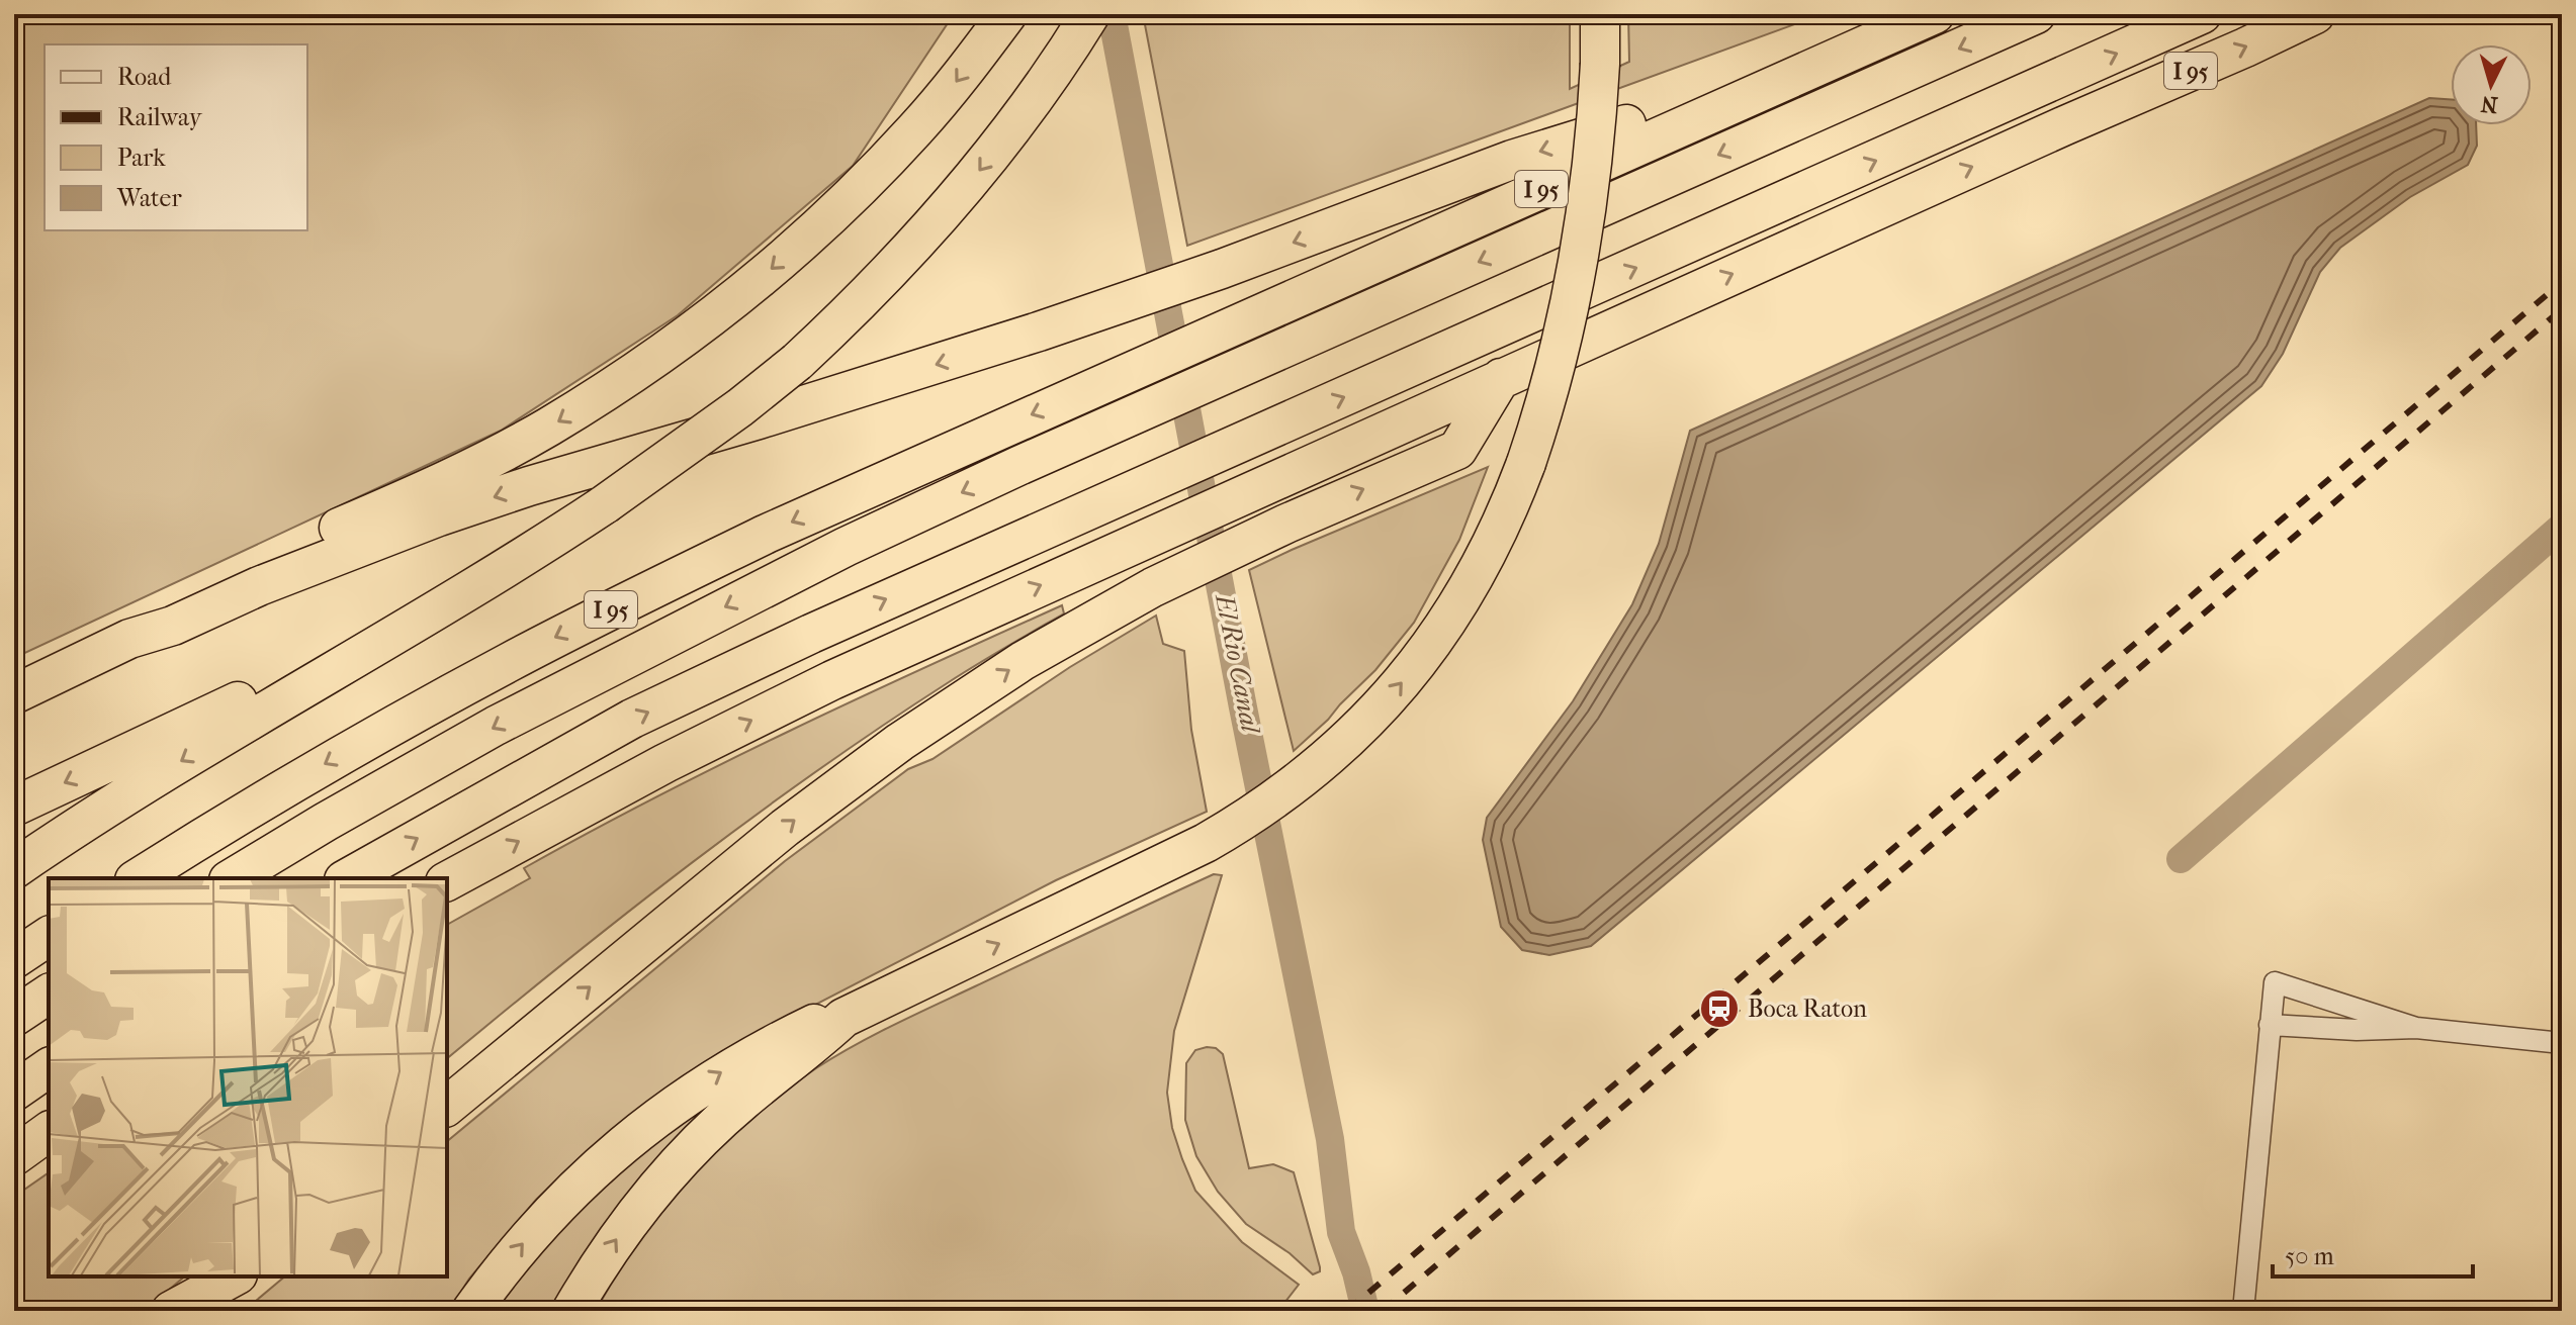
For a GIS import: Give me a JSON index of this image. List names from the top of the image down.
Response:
{
  "streets": {
    "highway": ["I 95"]
  },
  "water": ["El Rio Canal"],
  "places": {
    "station": ["Boca Raton"]
  },
  "legend": [
    "Road",
    "Railway",
    "Park",
    "Water"
  ],
  "scale_bar": "50 m",
  "north": "bottom"
}
